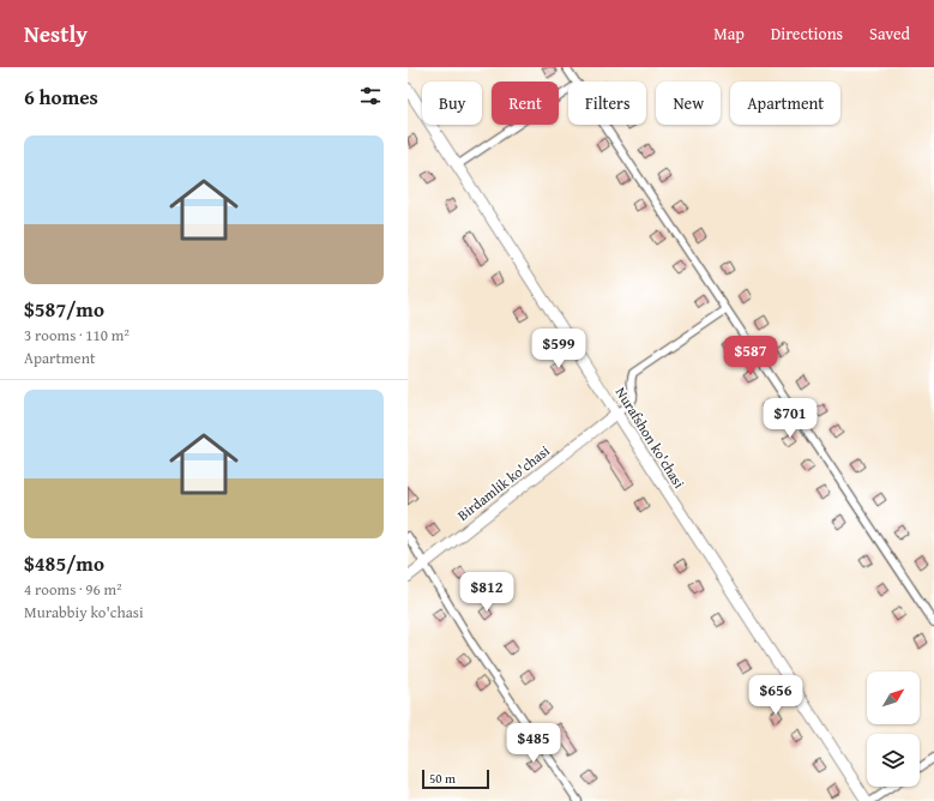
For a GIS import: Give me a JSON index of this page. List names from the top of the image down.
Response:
{
  "streets": {
    "street": ["Nurafshon ko'chasi", "Birdamlik ko'chasi"]
  },
  "crossings": [
    ["Nurafshon ko'chasi", "Birdamlik ko'chasi"]
  ],
  "scale_bar": "50 m",
  "north": "top right",
  "page": {
    "header": "Nestly",
    "nav": ["Map", "Directions", "Saved"],
    "heading": "6 homes",
    "chip": [
      "Buy",
      "Rent",
      "Filters",
      "New",
      "Apartment"
    ],
    "list": [
      {
        "name": "$587/mo",
        "note": "3 rooms · 110 m² · Apartment"
      },
      {
        "name": "$485/mo",
        "note": "4 rooms · 96 m² · Murabbiy ko'chasi"
      }
    ],
    "price": [
      "$599",
      "$587",
      "$701",
      "$812",
      "$656",
      "$485"
    ],
    "scale": "50 m"
  }
}
